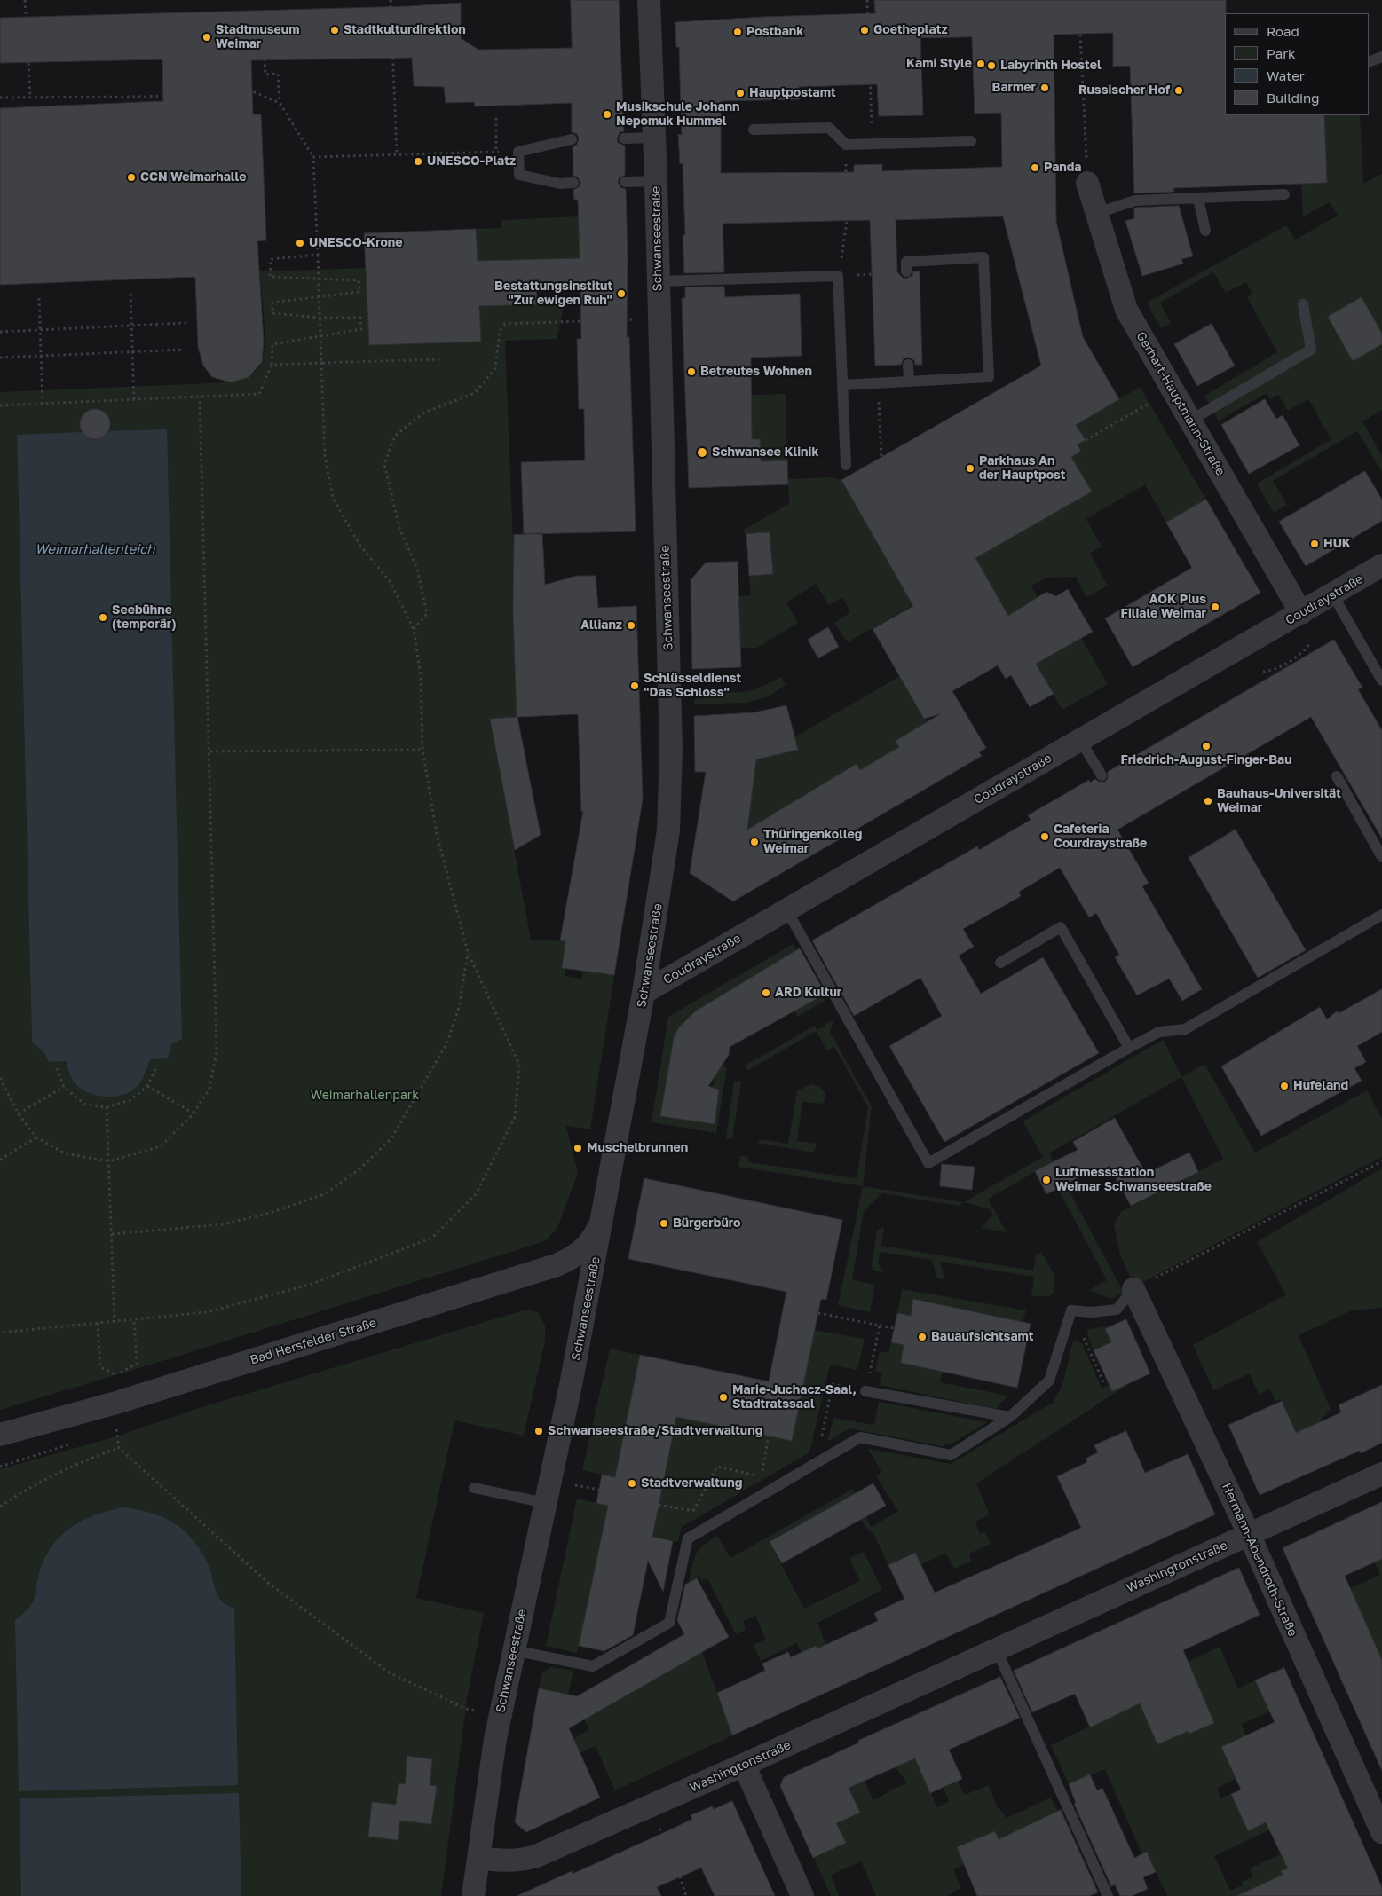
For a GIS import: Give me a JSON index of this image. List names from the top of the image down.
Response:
{
  "streets": {
    "street": [
      "Schwanseestraße",
      "Gerhart-Hauptmann-Straße",
      "Coudraystraße",
      "Bad Hersfelder Straße",
      "Hermann-Abendroth-Straße",
      "Washingtonstraße"
    ]
  },
  "crossings": [
    ["Schwanseestraße", "Coudraystraße"],
    ["Schwanseestraße", "Bad Hersfelder Straße"],
    ["Schwanseestraße", "Washingtonstraße"],
    ["Gerhart-Hauptmann-Straße", "Coudraystraße"],
    ["Hermann-Abendroth-Straße", "Washingtonstraße"]
  ],
  "water": ["Weimarhallenteich"],
  "parks": ["Weimarhallenpark"],
  "places": [
    "Stadtkulturdirektion",
    "Goetheplatz",
    "Postbank",
    "Stadtmuseum Weimar",
    "Kami Style",
    "Labyrinth Hostel",
    "Barmer",
    "Russischer Hof",
    "Hauptpostamt",
    "Musikschule Johann Nepomuk Hummel",
    "UNESCO-Platz",
    "Panda",
    "CCN Weimarhalle",
    "UNESCO-Krone",
    "Bestattungsinstitut \"Zur ewigen Ruh\"",
    "Betreutes Wohnen",
    "Schwansee Klinik",
    "Parkhaus An der Hauptpost",
    "HUK",
    "AOK Plus Filiale Weimar",
    "Seebühne (temporär)",
    "Allianz",
    "Schlüsseldienst \"Das Schloss\"",
    "Friedrich-August-Finger-Bau",
    "Bauhaus-Universität Weimar",
    "Cafeteria Courdraystraße",
    "Thüringenkolleg Weimar",
    "ARD Kultur",
    "Hufeland",
    "Muschelbrunnen",
    "Luftmessstation Weimar Schwanseestraße",
    "Bürgerbüro",
    "Bauaufsichtsamt",
    "Marie-Juchacz-Saal, Stadtratssaal",
    "Schwanseestraße/Stadtverwaltung",
    "Stadtverwaltung"
  ],
  "legend": [
    "Road",
    "Park",
    "Water",
    "Building"
  ]
}
